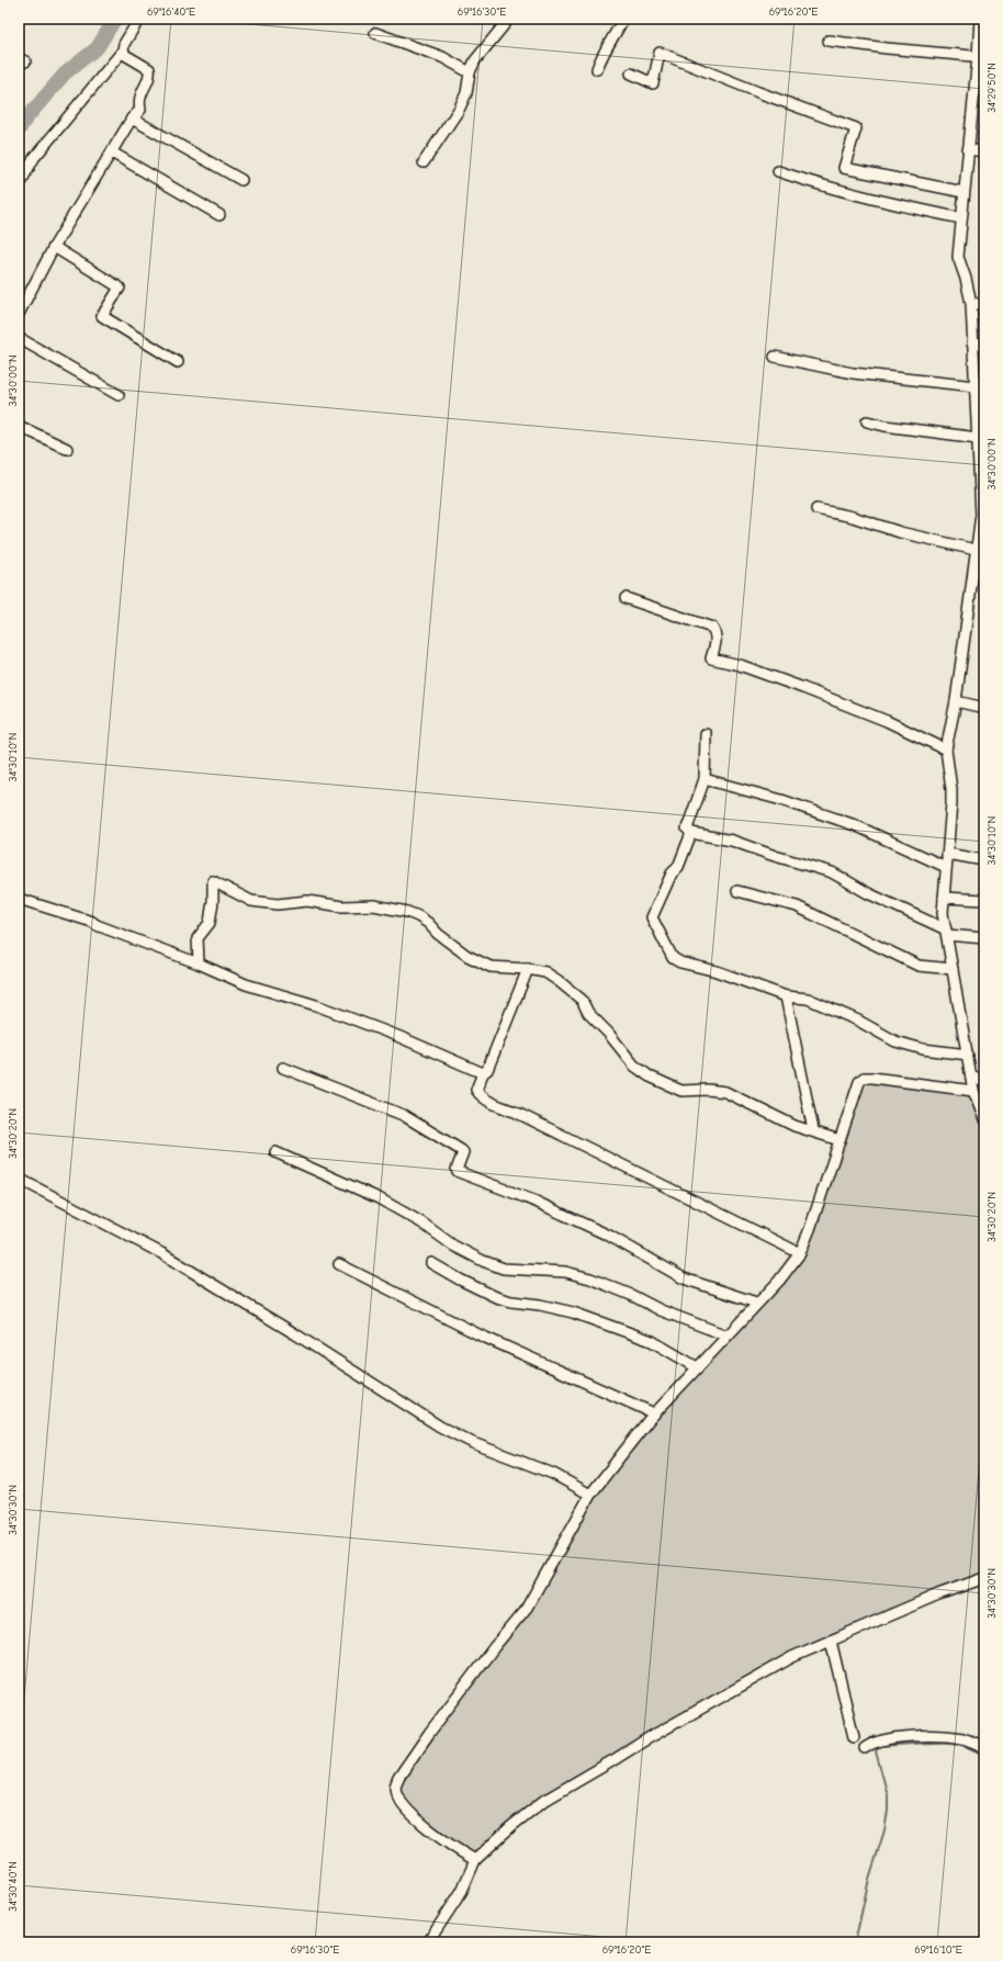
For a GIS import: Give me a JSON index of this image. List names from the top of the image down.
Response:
{
  "coordinates": [
    "69°16'40\"E",
    "69°16'30\"E",
    "69°16'20\"E",
    "34°29'50\"N",
    "34°30'00\"N",
    "34°30'10\"N",
    "34°30'20\"N",
    "34°30'30\"N",
    "34°30'40\"N",
    "69°16'10\"E"
  ]
}
